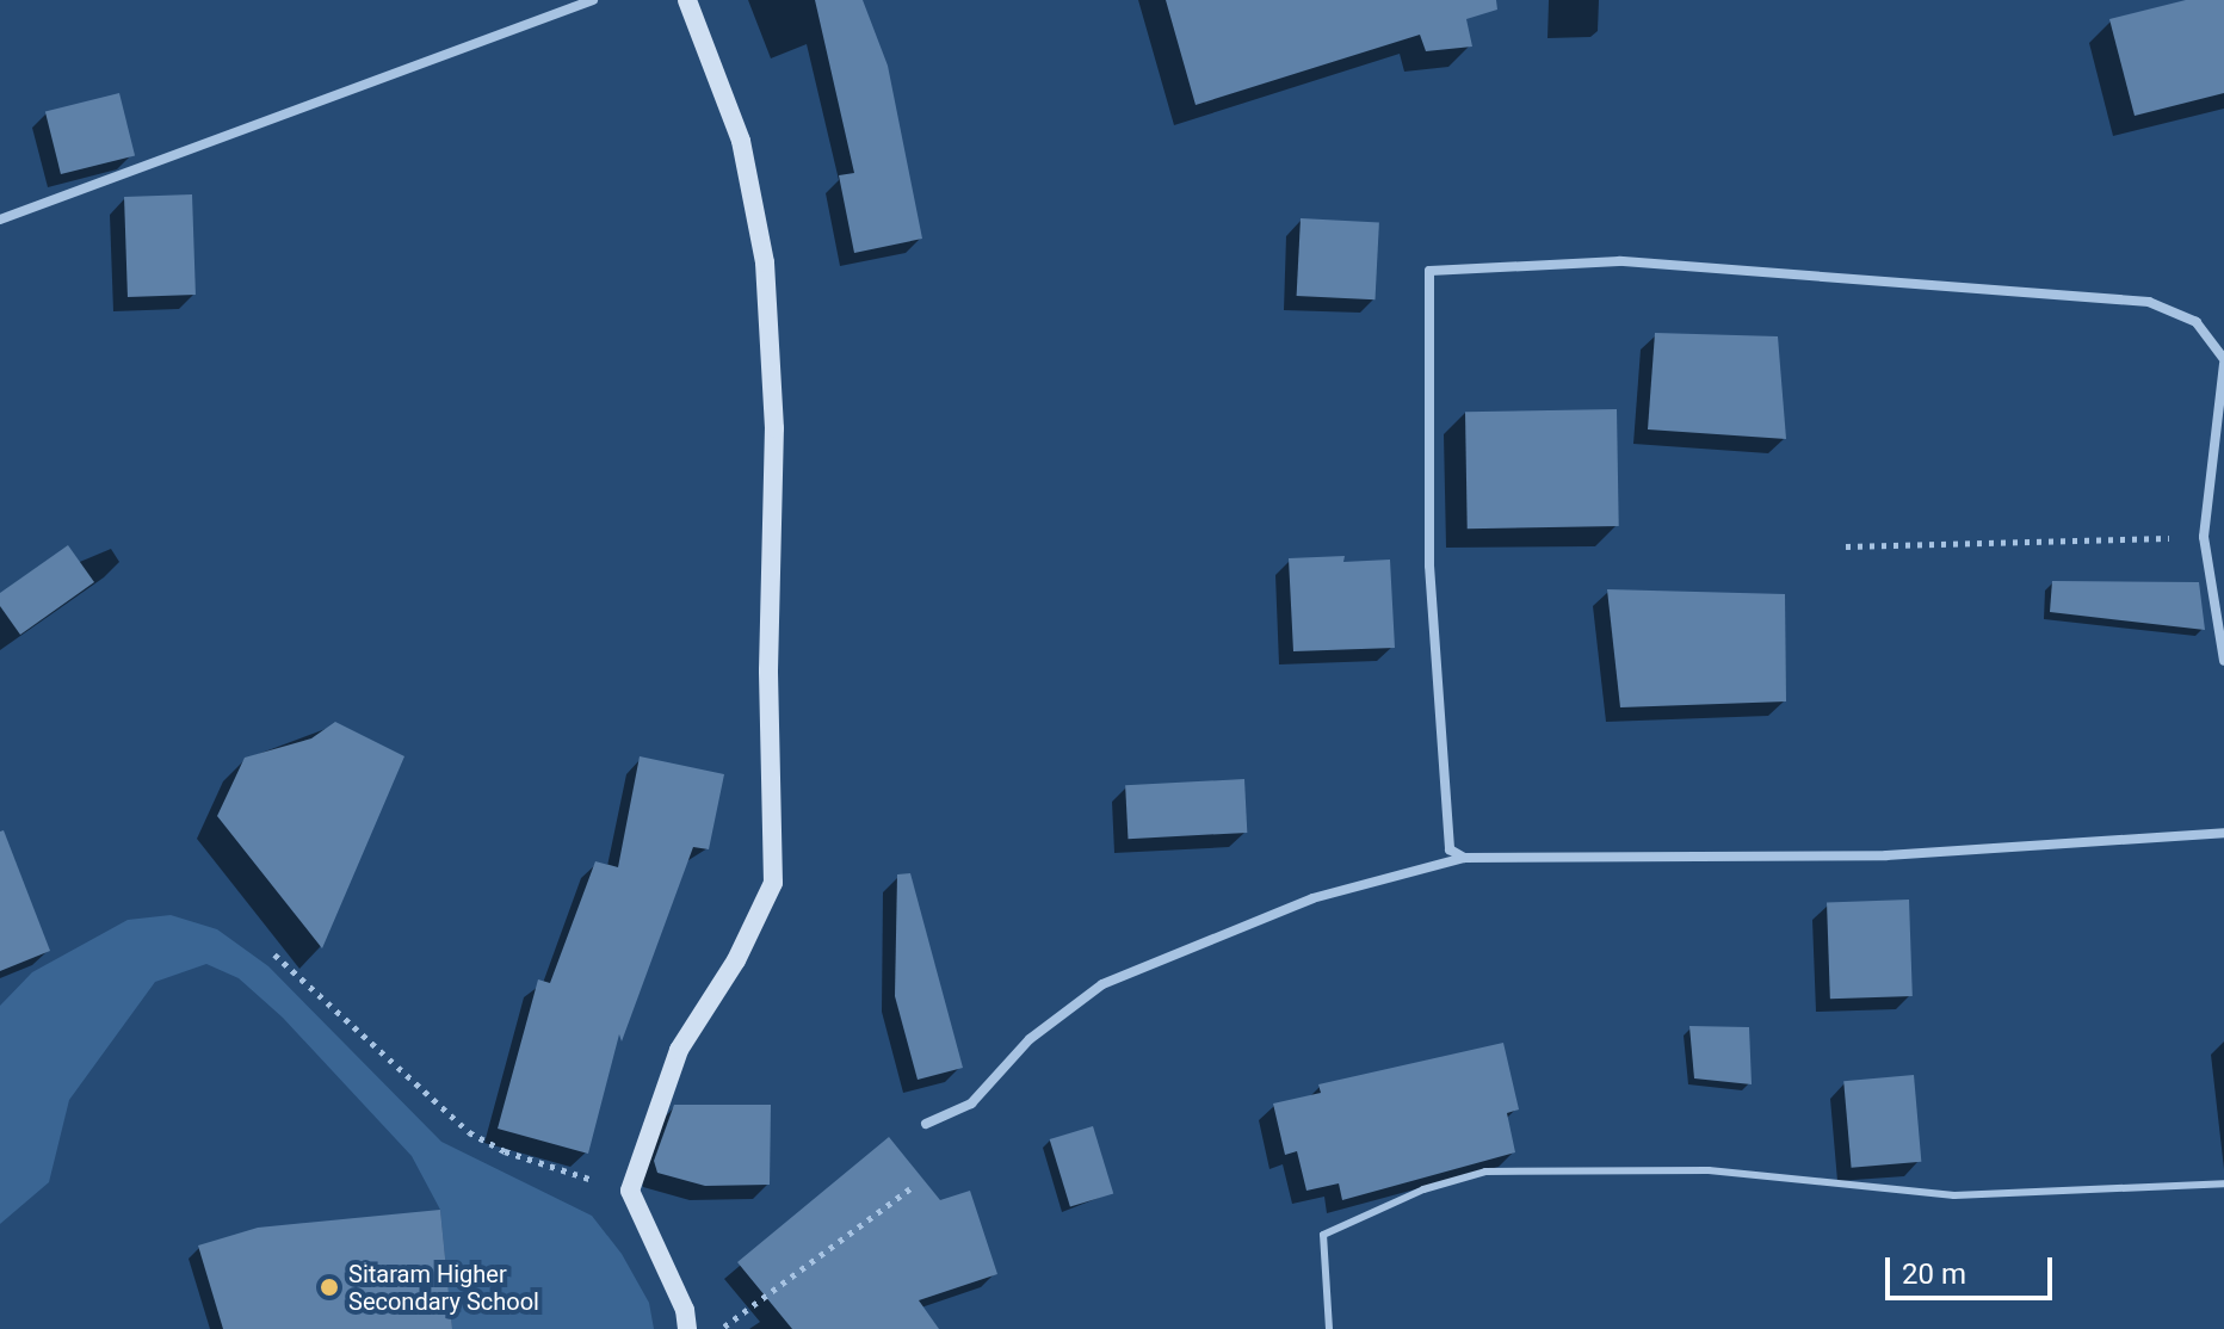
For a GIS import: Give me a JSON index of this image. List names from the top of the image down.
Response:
{
  "places": ["Sitaram Higher Secondary School"],
  "scale_bar": "20 m"
}
